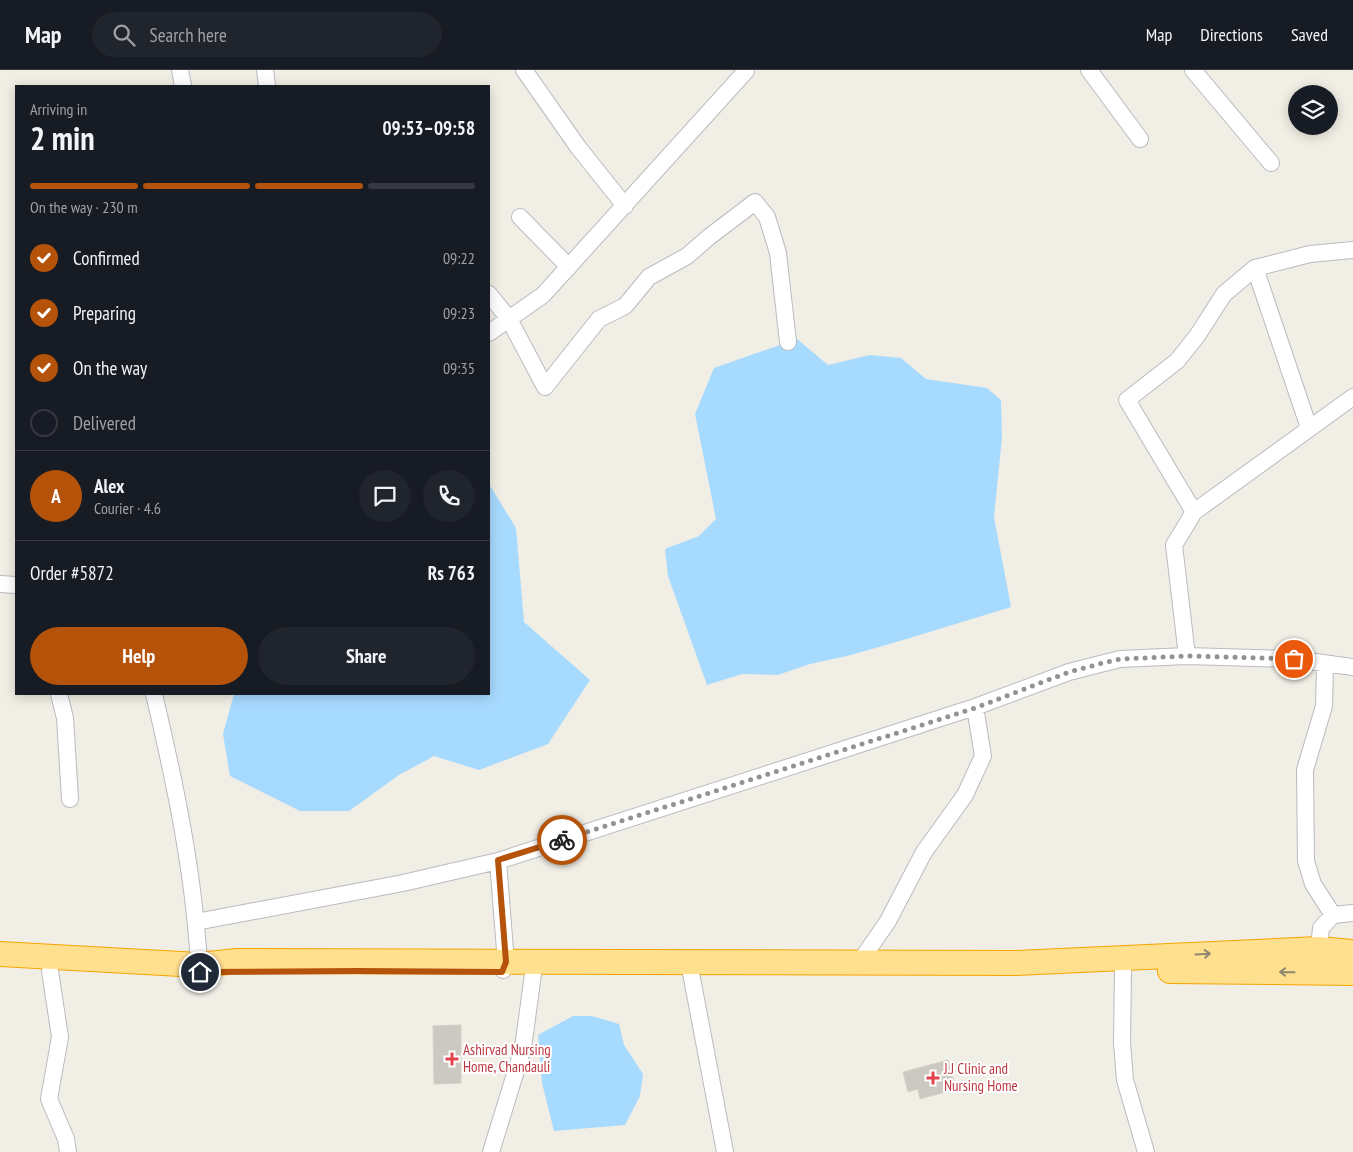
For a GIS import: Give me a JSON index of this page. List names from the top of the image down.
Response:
{
  "places": {
    "health": ["Ashirvad Nursing Home, Chandauli", "J.J Clinic and Nursing Home"]
  },
  "page": {
    "header": "Map",
    "search": "Search here",
    "nav": ["Map", "Directions", "Saved"],
    "heading": ["2 min", "Arriving in", "09:53–09:58"],
    "panel": [
      "Alex",
      "Courier · 4.6",
      "Order #5872",
      "Rs 763"
    ],
    "bar": "On the way · 230 m",
    "list": [
      ["Confirmed", "09:22"],
      ["Preparing", "09:23"],
      ["On the way", "09:35"],
      "Delivered"
    ],
    "round": "A",
    "buttons": ["Help", "Share"]
  }
}
